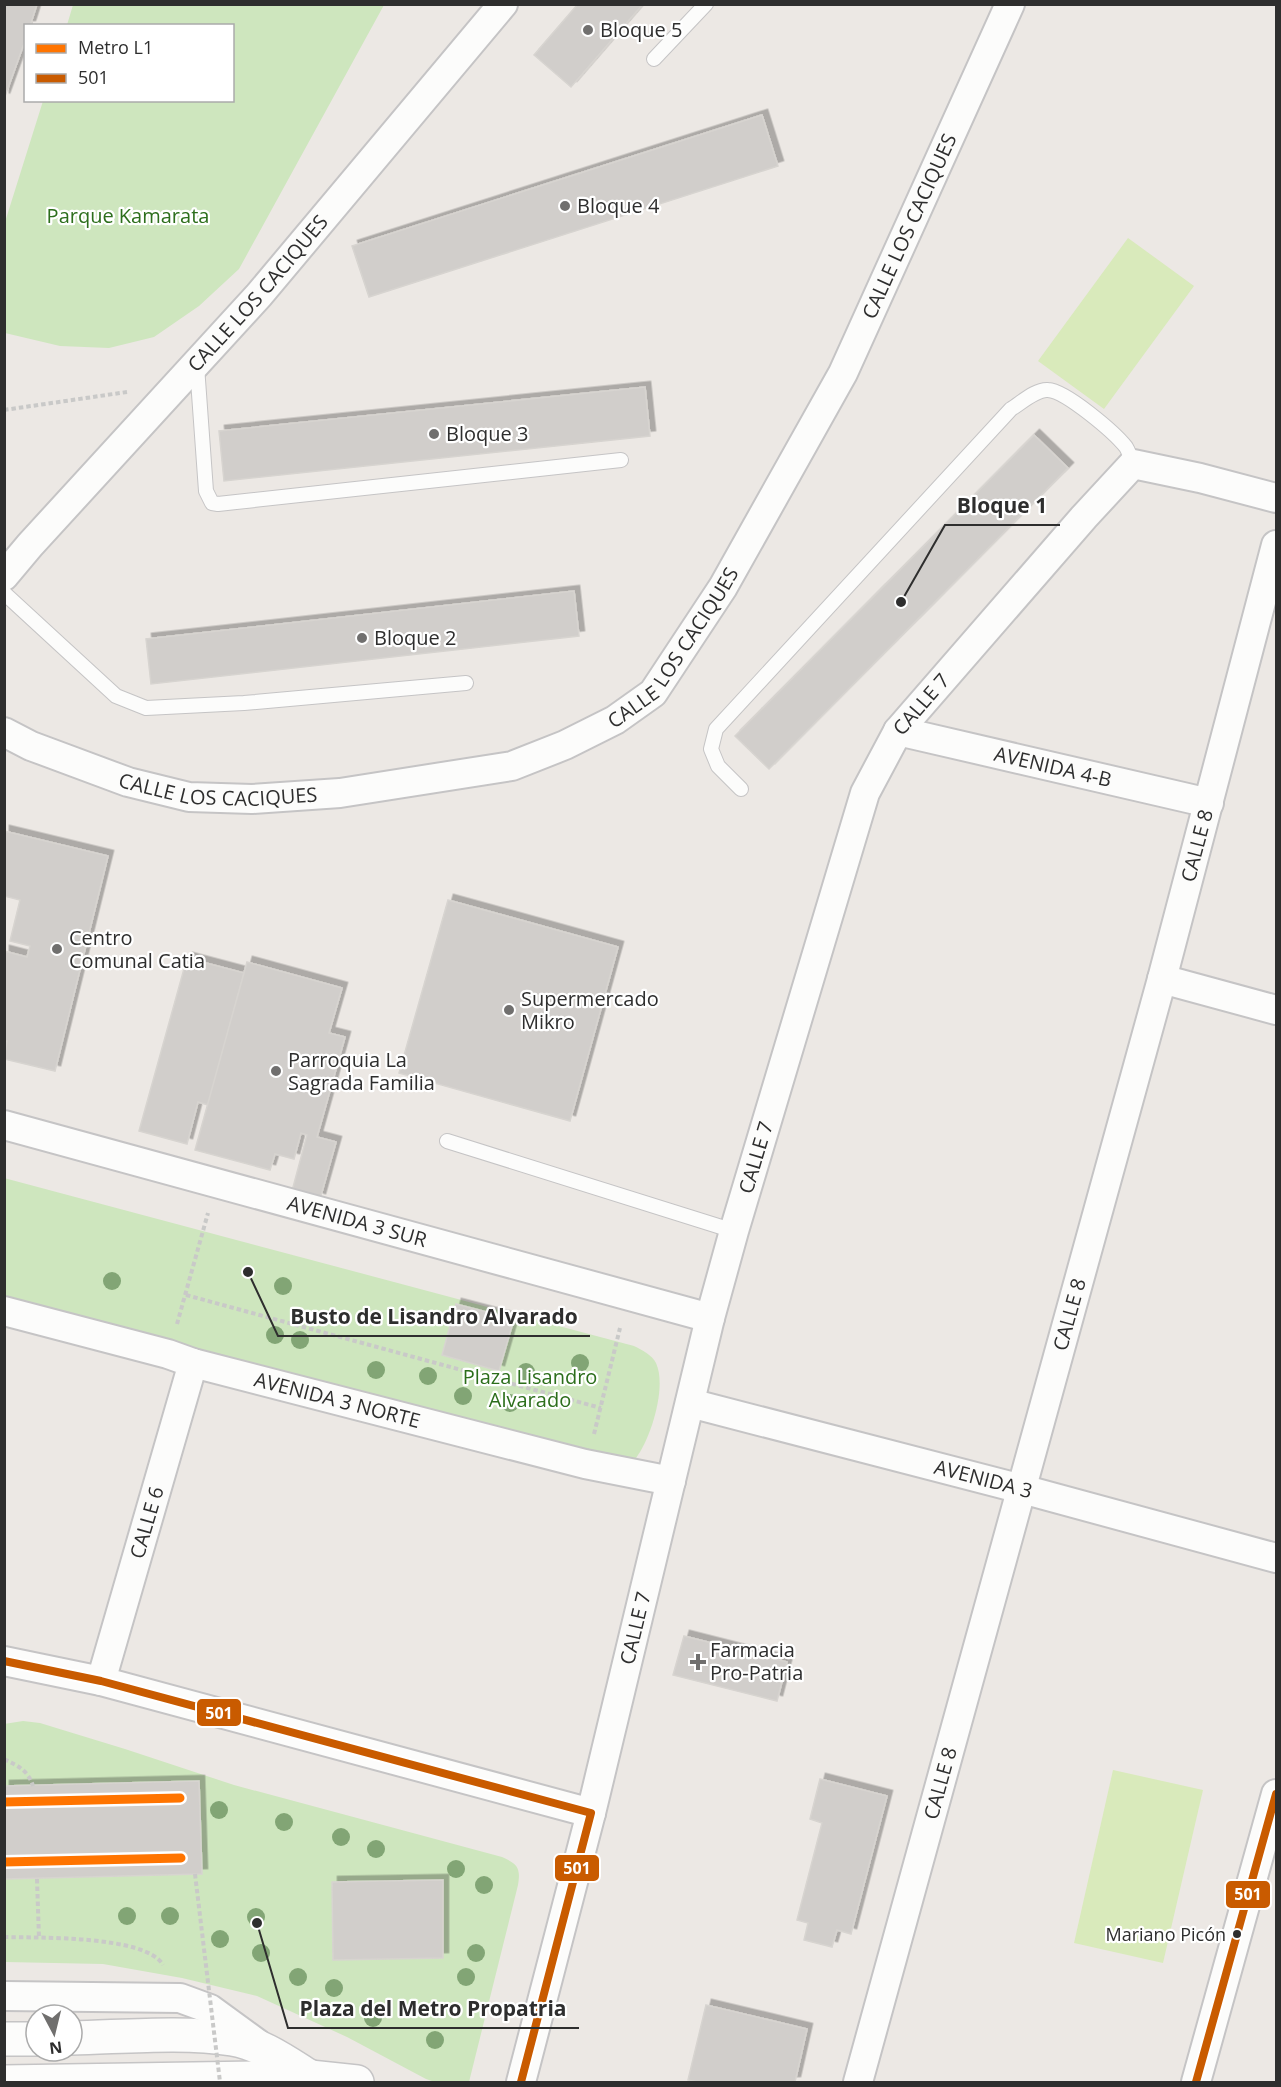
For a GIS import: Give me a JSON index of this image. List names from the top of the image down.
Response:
{
  "streets": {
    "street": [
      "CALLE LOS CACIQUES",
      "CALLE 7",
      "AVENIDA 4-B",
      "CALLE 8",
      "AVENIDA 3 SUR",
      "AVENIDA 3 NORTE",
      "AVENIDA 3",
      "CALLE 6"
    ]
  },
  "crossings": [
    ["CALLE 7", "AVENIDA 4-B"],
    ["CALLE 7", "AVENIDA 3 SUR"],
    ["CALLE 7", "AVENIDA 3 NORTE"],
    ["CALLE 7", "AVENIDA 3"],
    ["AVENIDA 4-B", "CALLE 8"],
    ["CALLE 8", "AVENIDA 3"],
    ["AVENIDA 3 NORTE", "CALLE 6"]
  ],
  "parks": ["Parque Kamarata", "Plaza Lisandro Alvarado"],
  "places": {
    "other": [
      "Bloque 5",
      "Bloque 4",
      "Bloque 3",
      "Bloque 1",
      "Bloque 2",
      "Centro Comunal Catia",
      "Supermercado Mikro",
      "Parroquia La Sagrada Familia",
      "Busto de Lisandro Alvarado",
      "Plaza del Metro Propatria",
      "Mariano Picón"
    ],
    "health": ["Farmacia Pro-Patria"]
  },
  "lines": ["transit line 501", "metro line L1"],
  "legend": ["Metro L1", "501"],
  "north": "bottom"
}
